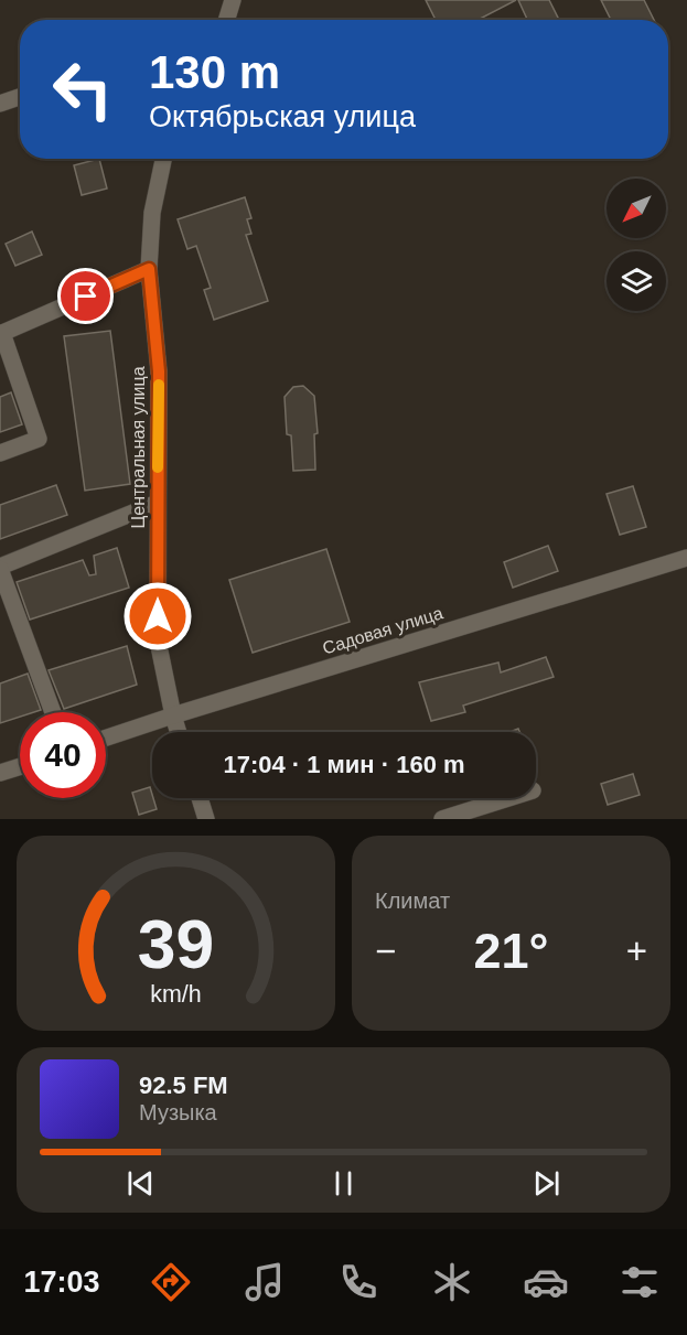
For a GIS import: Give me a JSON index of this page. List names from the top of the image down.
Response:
{
  "streets": {
    "street": ["Центральная улица", "Садовая улица"]
  },
  "crossings": [
    ["Центральная улица", "Садовая улица"]
  ],
  "north": "bottom left",
  "page": {
    "turn": ["130 m", "Октябрьская улица"],
    "limit": "40",
    "trip": "17:04 · 1 мин · 160 m",
    "tile": "Климат",
    "heat": ["−", "21°", "+"],
    "song": ["92.5 FM", "Музыка"],
    "tabs": "17:03",
    "gauge": ["39", "km/h"]
  }
}
